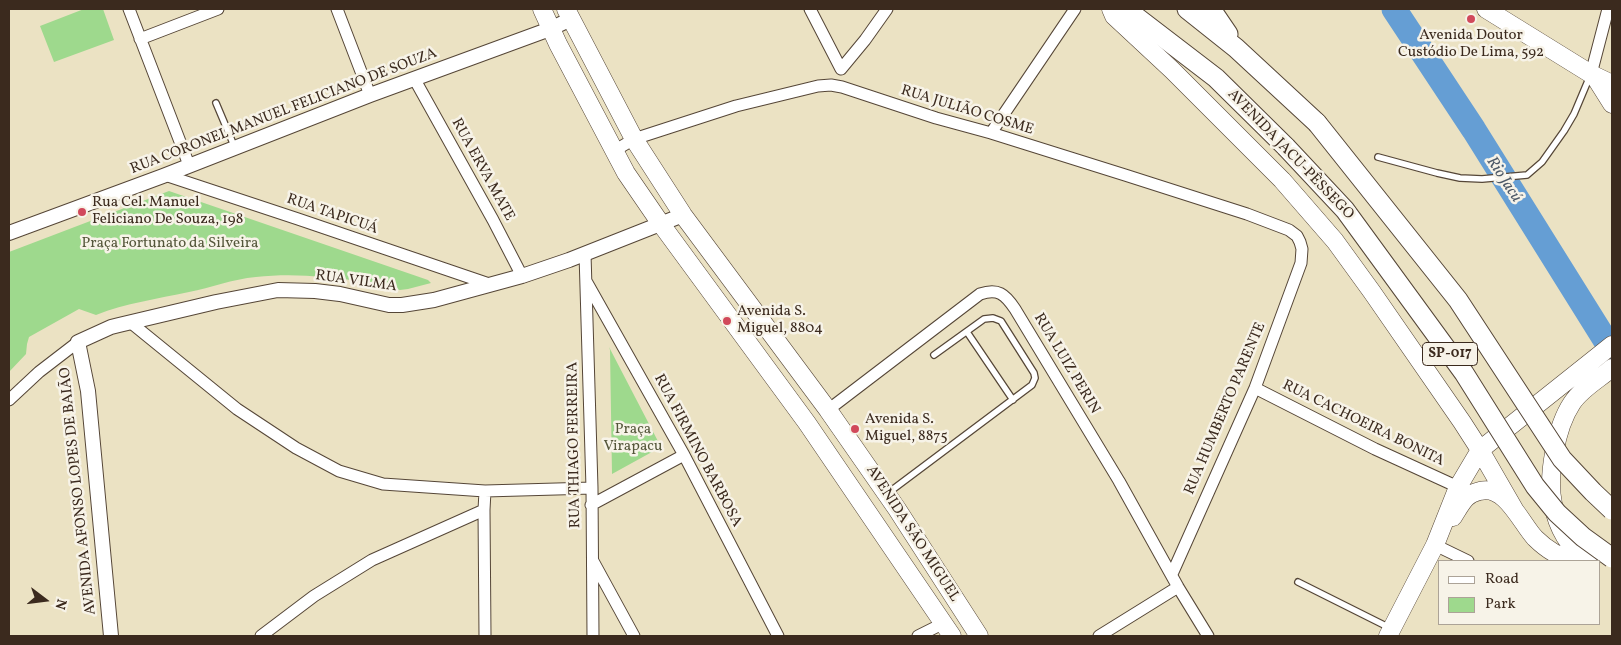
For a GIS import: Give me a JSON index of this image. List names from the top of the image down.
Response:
{
  "streets": {
    "highway": ["AVENIDA JACU-PÊSSEGO", "SP-017"],
    "main road": ["AVENIDA SÃO MIGUEL"],
    "street": [
      "RUA JULIÃO COSME",
      "RUA CORONEL MANUEL FELICIANO DE SOUZA",
      "RUA ERVA MATE",
      "RUA TAPICUÁ",
      "RUA VILMA",
      "RUA LUIZ PERIN",
      "RUA HUMBERTO PARENTE",
      "RUA CACHOEIRA BONITA",
      "RUA THIAGO FERREIRA",
      "RUA FIRMINO BARBOSA",
      "AVENIDA AFONSO LOPES DE BAIÃO"
    ]
  },
  "crossings": [
    ["RUA JULIÃO COSME", "RUA HUMBERTO PARENTE"],
    ["RUA JULIÃO COSME", "AVENIDA SÃO MIGUEL"],
    ["RUA CORONEL MANUEL FELICIANO DE SOUZA", "RUA ERVA MATE"],
    ["RUA CORONEL MANUEL FELICIANO DE SOUZA", "RUA TAPICUÁ"],
    ["RUA CORONEL MANUEL FELICIANO DE SOUZA", "AVENIDA SÃO MIGUEL"],
    ["RUA ERVA MATE", "RUA VILMA"],
    ["RUA TAPICUÁ", "RUA VILMA"],
    ["RUA VILMA", "RUA THIAGO FERREIRA"],
    ["RUA VILMA", "AVENIDA AFONSO LOPES DE BAIÃO"],
    ["RUA VILMA", "AVENIDA SÃO MIGUEL"],
    ["RUA LUIZ PERIN", "RUA HUMBERTO PARENTE"],
    ["RUA LUIZ PERIN", "AVENIDA SÃO MIGUEL"],
    ["RUA HUMBERTO PARENTE", "RUA CACHOEIRA BONITA"],
    ["RUA THIAGO FERREIRA", "RUA FIRMINO BARBOSA"]
  ],
  "water": ["Rio Jacú"],
  "parks": ["Praça Fortunato da Silveira", "Praça Virapacu"],
  "places": [
    "Avenida Doutor Custódio De Lima, 592",
    "Rua Cel. Manuel Feliciano De Souza, 198",
    "Avenida S. Miguel, 8804",
    "Avenida S. Miguel, 8875"
  ],
  "legend": ["Road", "Park"],
  "north": "right"
}
